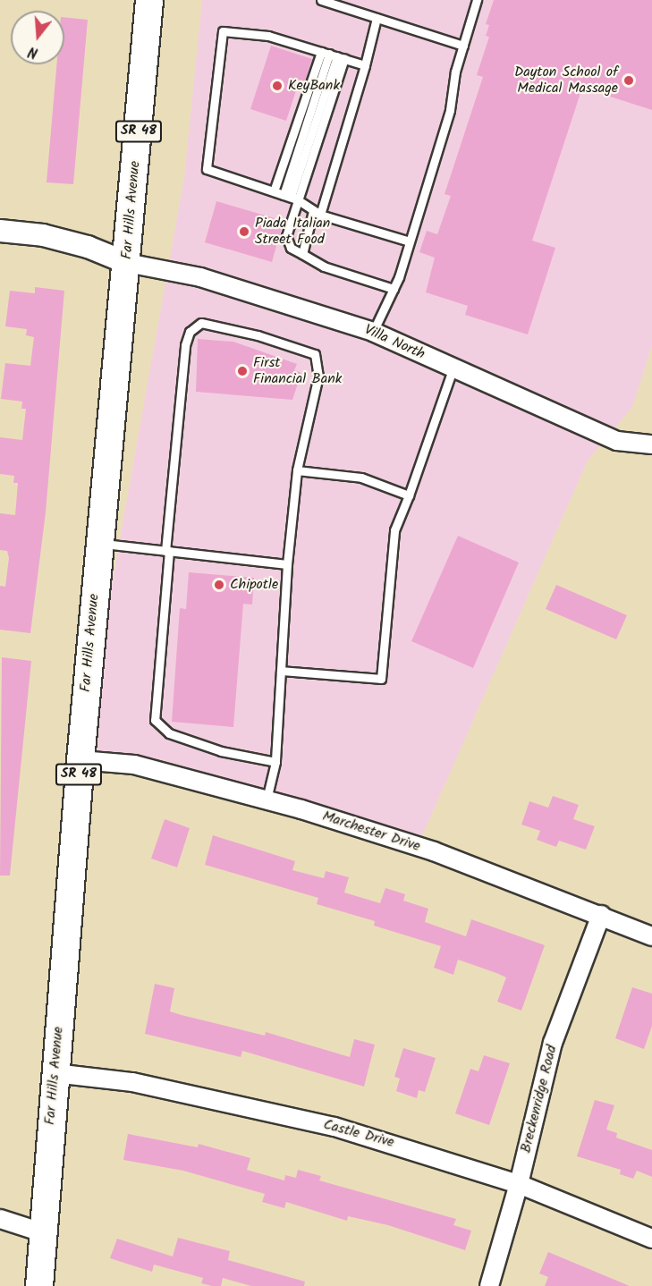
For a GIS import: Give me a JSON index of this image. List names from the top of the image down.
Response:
{
  "streets": {
    "main road": ["SR 48", "Far Hills Avenue"],
    "street": [
      "Villa North",
      "Marchester Drive",
      "Breckenridge Road",
      "Castle Drive"
    ]
  },
  "crossings": [
    ["Far Hills Avenue", "Villa North"],
    ["Far Hills Avenue", "Marchester Drive"],
    ["Far Hills Avenue", "Castle Drive"],
    ["Marchester Drive", "Breckenridge Road"],
    ["Breckenridge Road", "Castle Drive"]
  ],
  "places": [
    "Dayton School of Medical Massage",
    "KeyBank",
    "Piada Italian Street Food",
    "First Financial Bank",
    "Chipotle"
  ],
  "north": "bottom"
}
